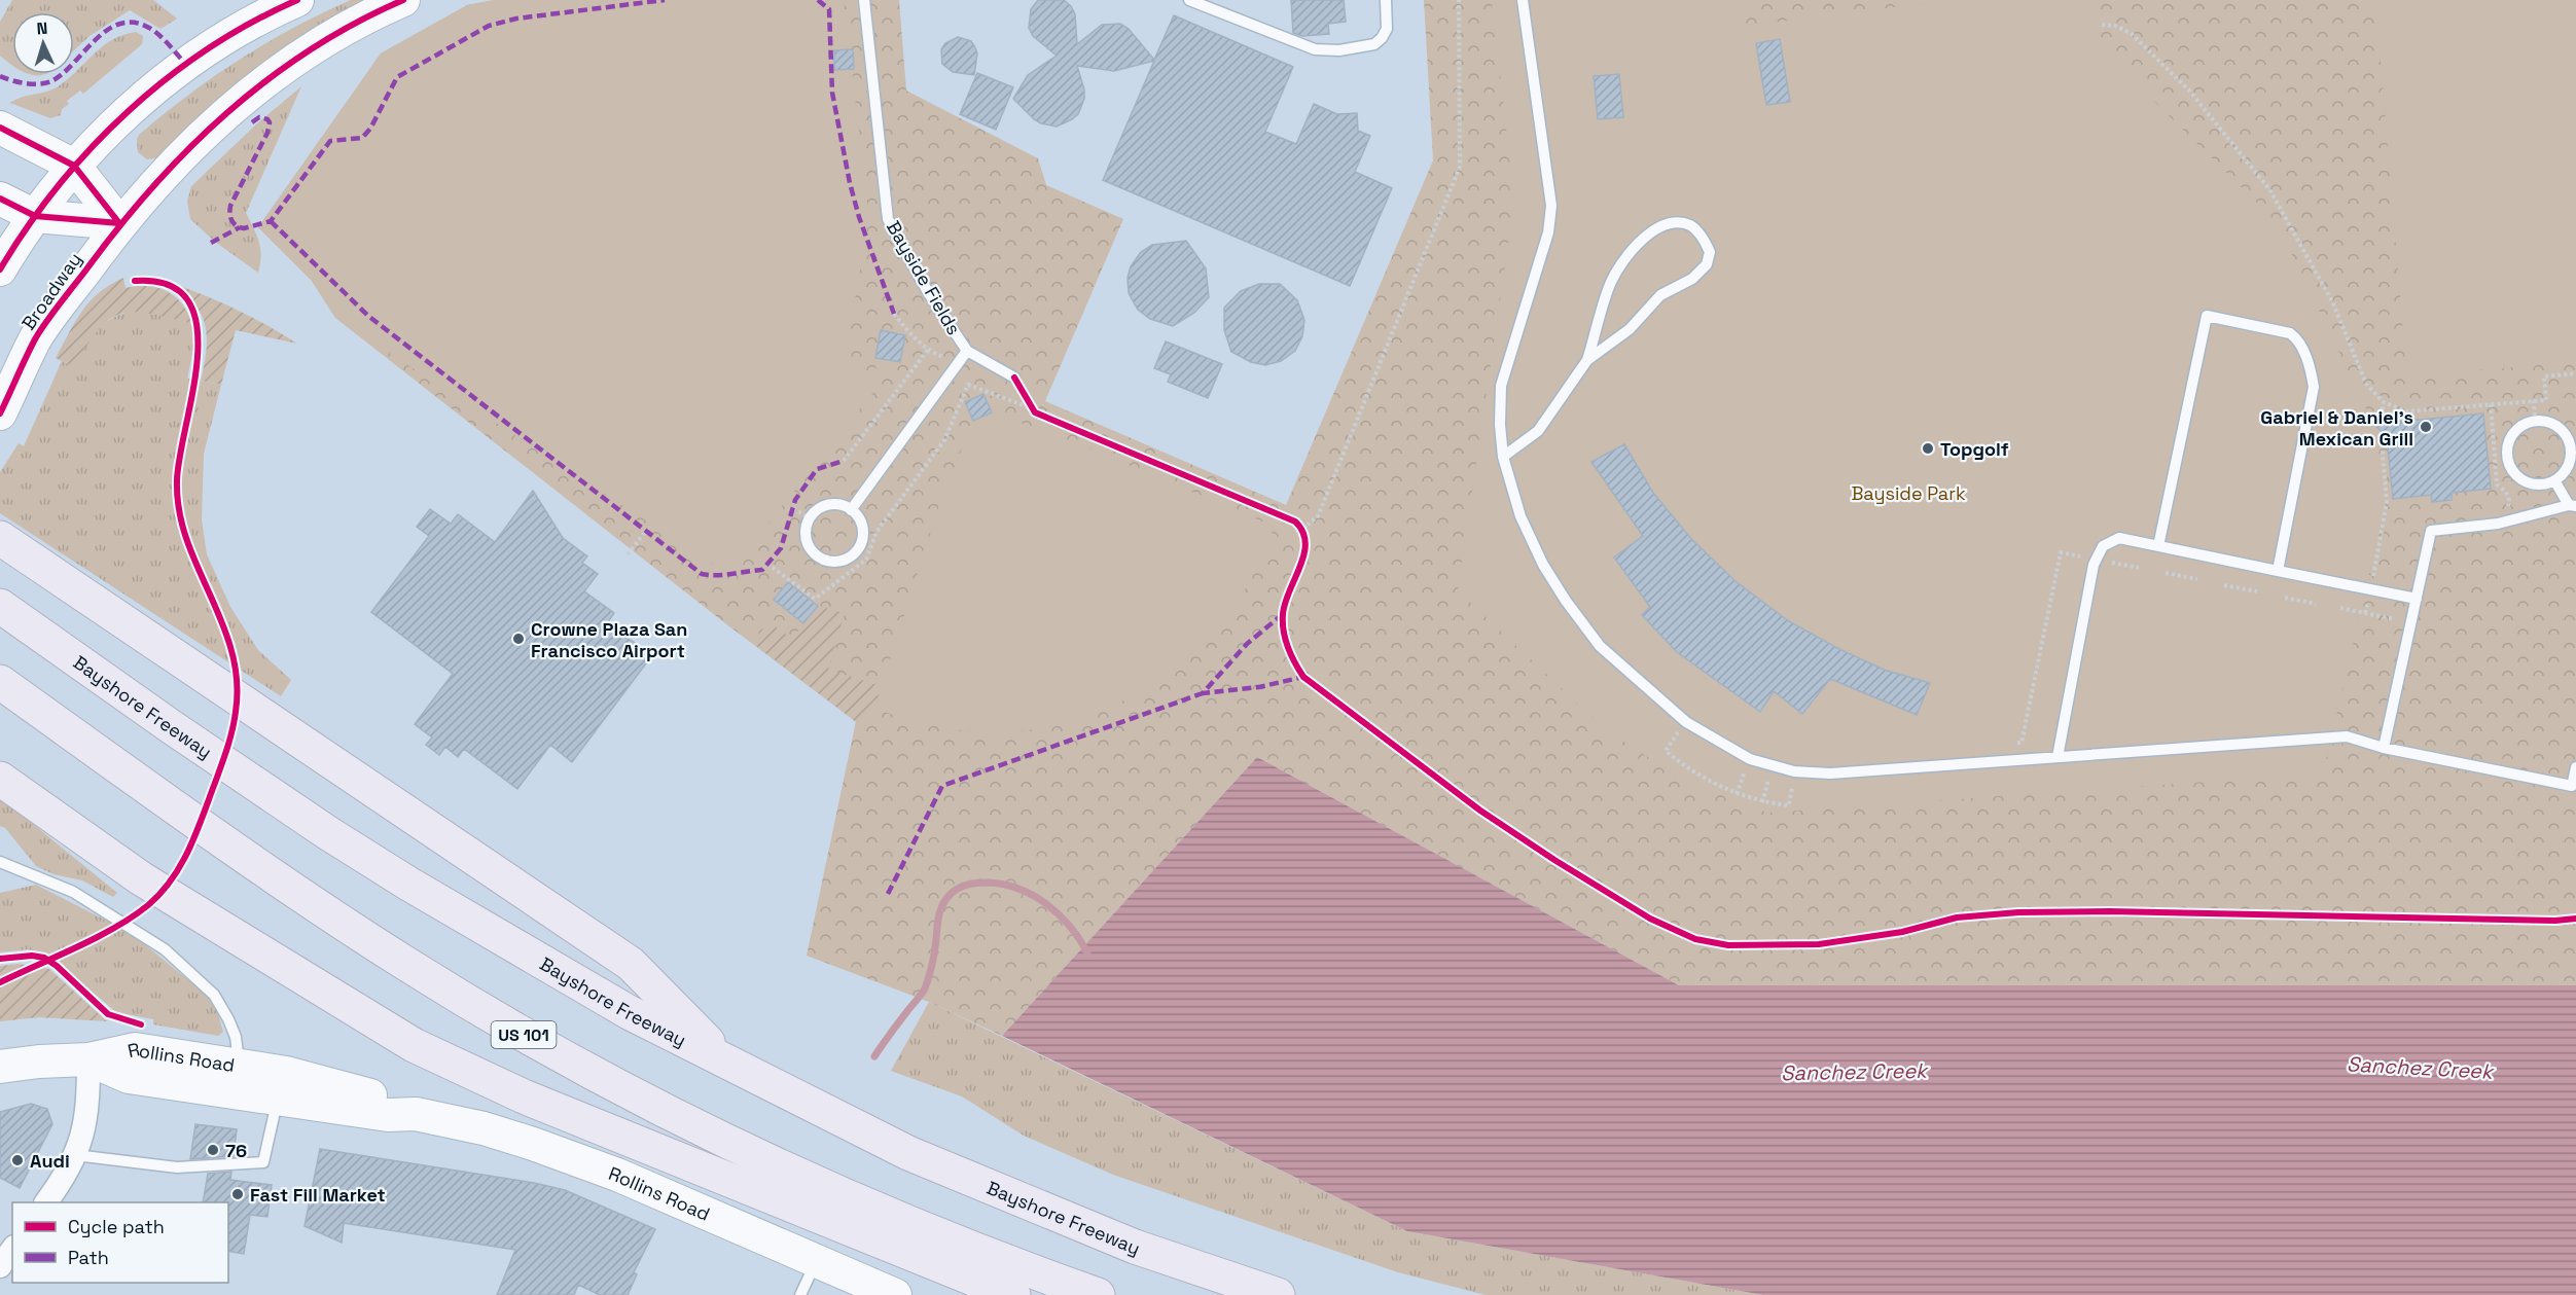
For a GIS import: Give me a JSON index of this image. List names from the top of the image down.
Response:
{
  "streets": {
    "highway": ["Bayshore Freeway", "US 101"],
    "main road": ["Broadway", "Rollins Road"],
    "lane": ["Bayside Fields"]
  },
  "water": ["Sanchez Creek"],
  "parks": ["Bayside Park"],
  "places": [
    "Gabriel & Daniel's Mexican Grill",
    "Topgolf",
    "Crowne Plaza San Francisco Airport",
    "76",
    "Audi",
    "Fast Fill Market"
  ],
  "legend": ["Cycle path", "Path"],
  "north": "top"
}
